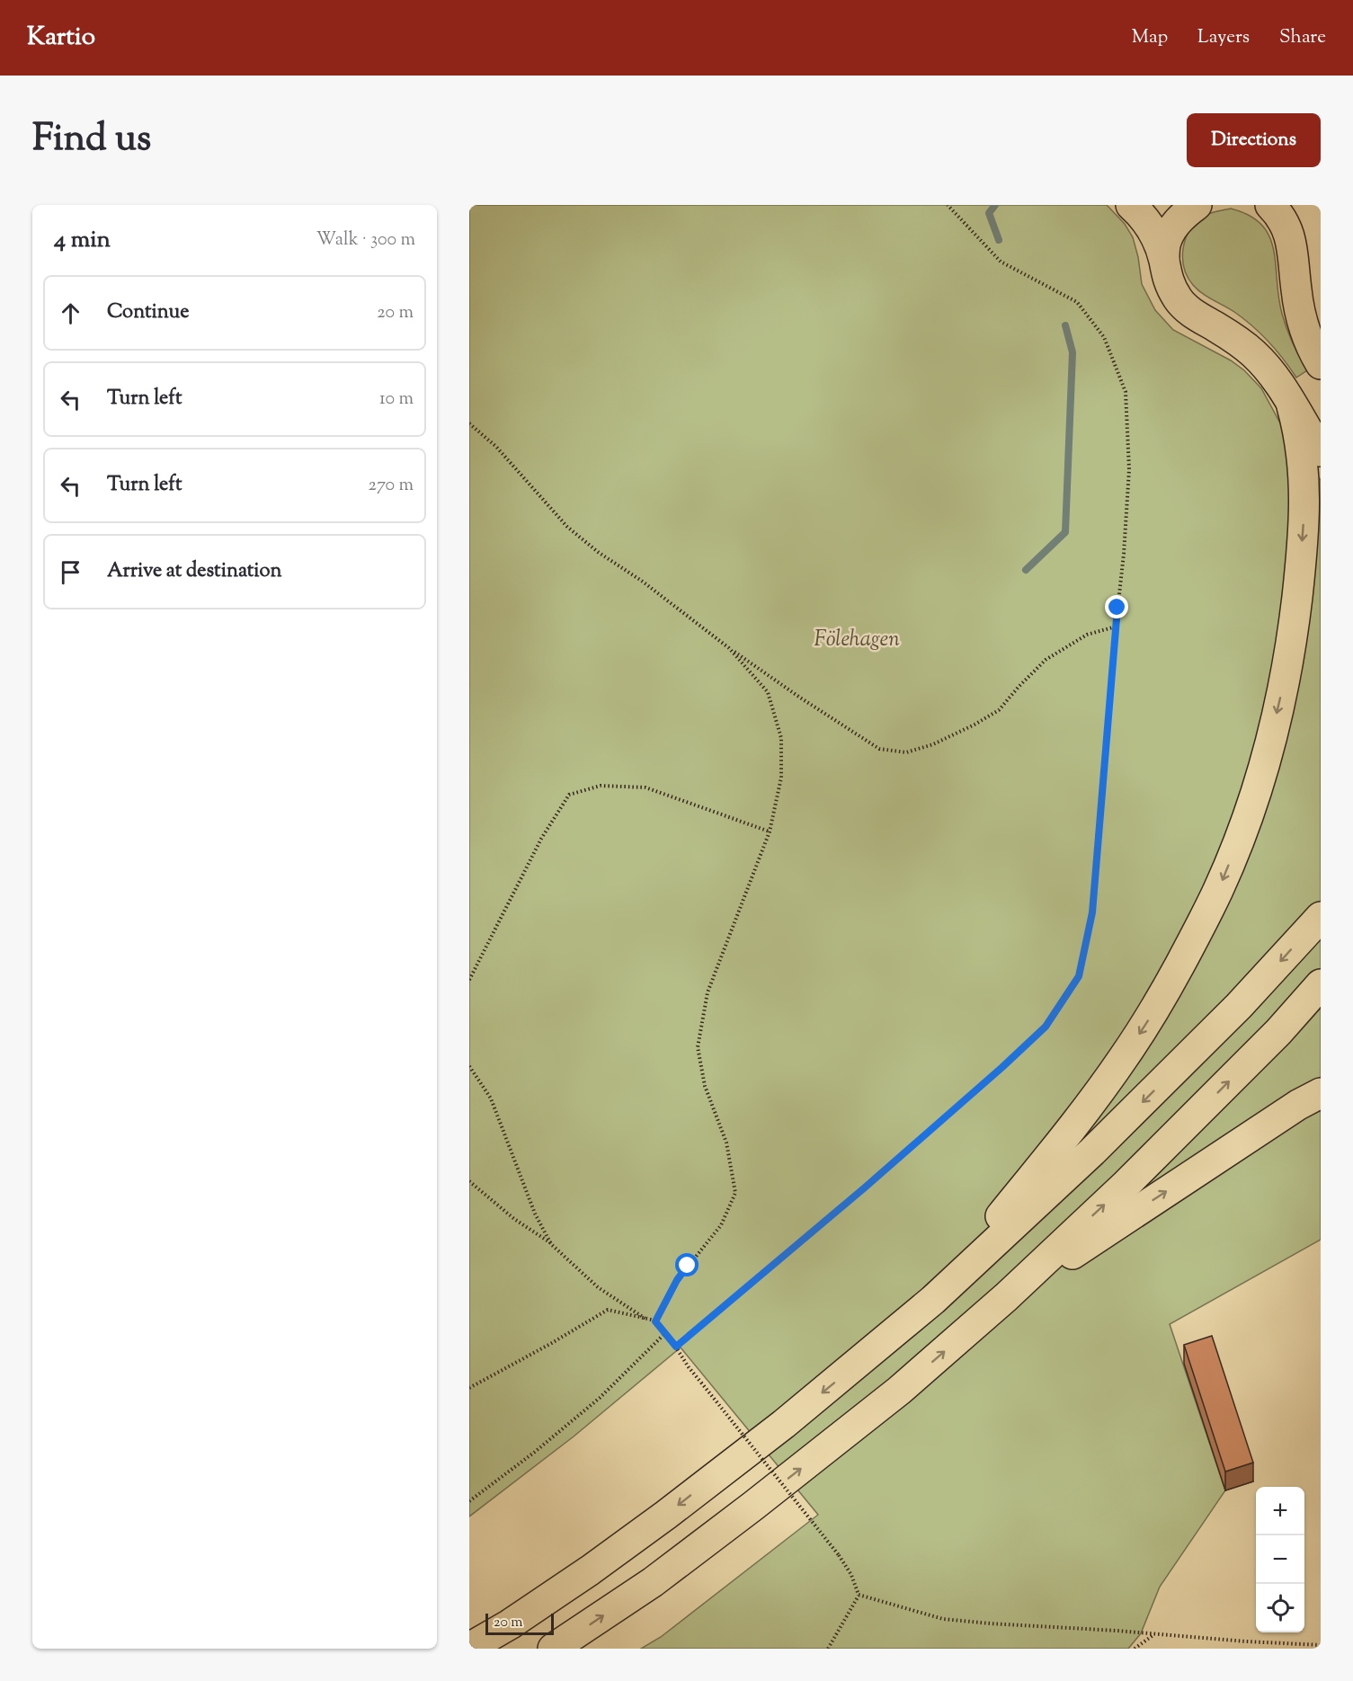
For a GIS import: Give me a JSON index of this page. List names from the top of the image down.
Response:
{
  "parks": ["Fölehagen"],
  "scale_bar": "20 m",
  "page": {
    "header": "Kartio",
    "nav": ["Map", "Layers", "Share"],
    "title": "Find us",
    "buttons": "Directions",
    "heading": ["4 min", "Walk · 300 m"],
    "list": [
      ["Continue", "20 m"],
      ["Turn left", "10 m"],
      ["Turn left", "270 m"],
      "Arrive at destination"
    ],
    "map_buttons": ["+", "−"],
    "scale": "20 m"
  }
}
